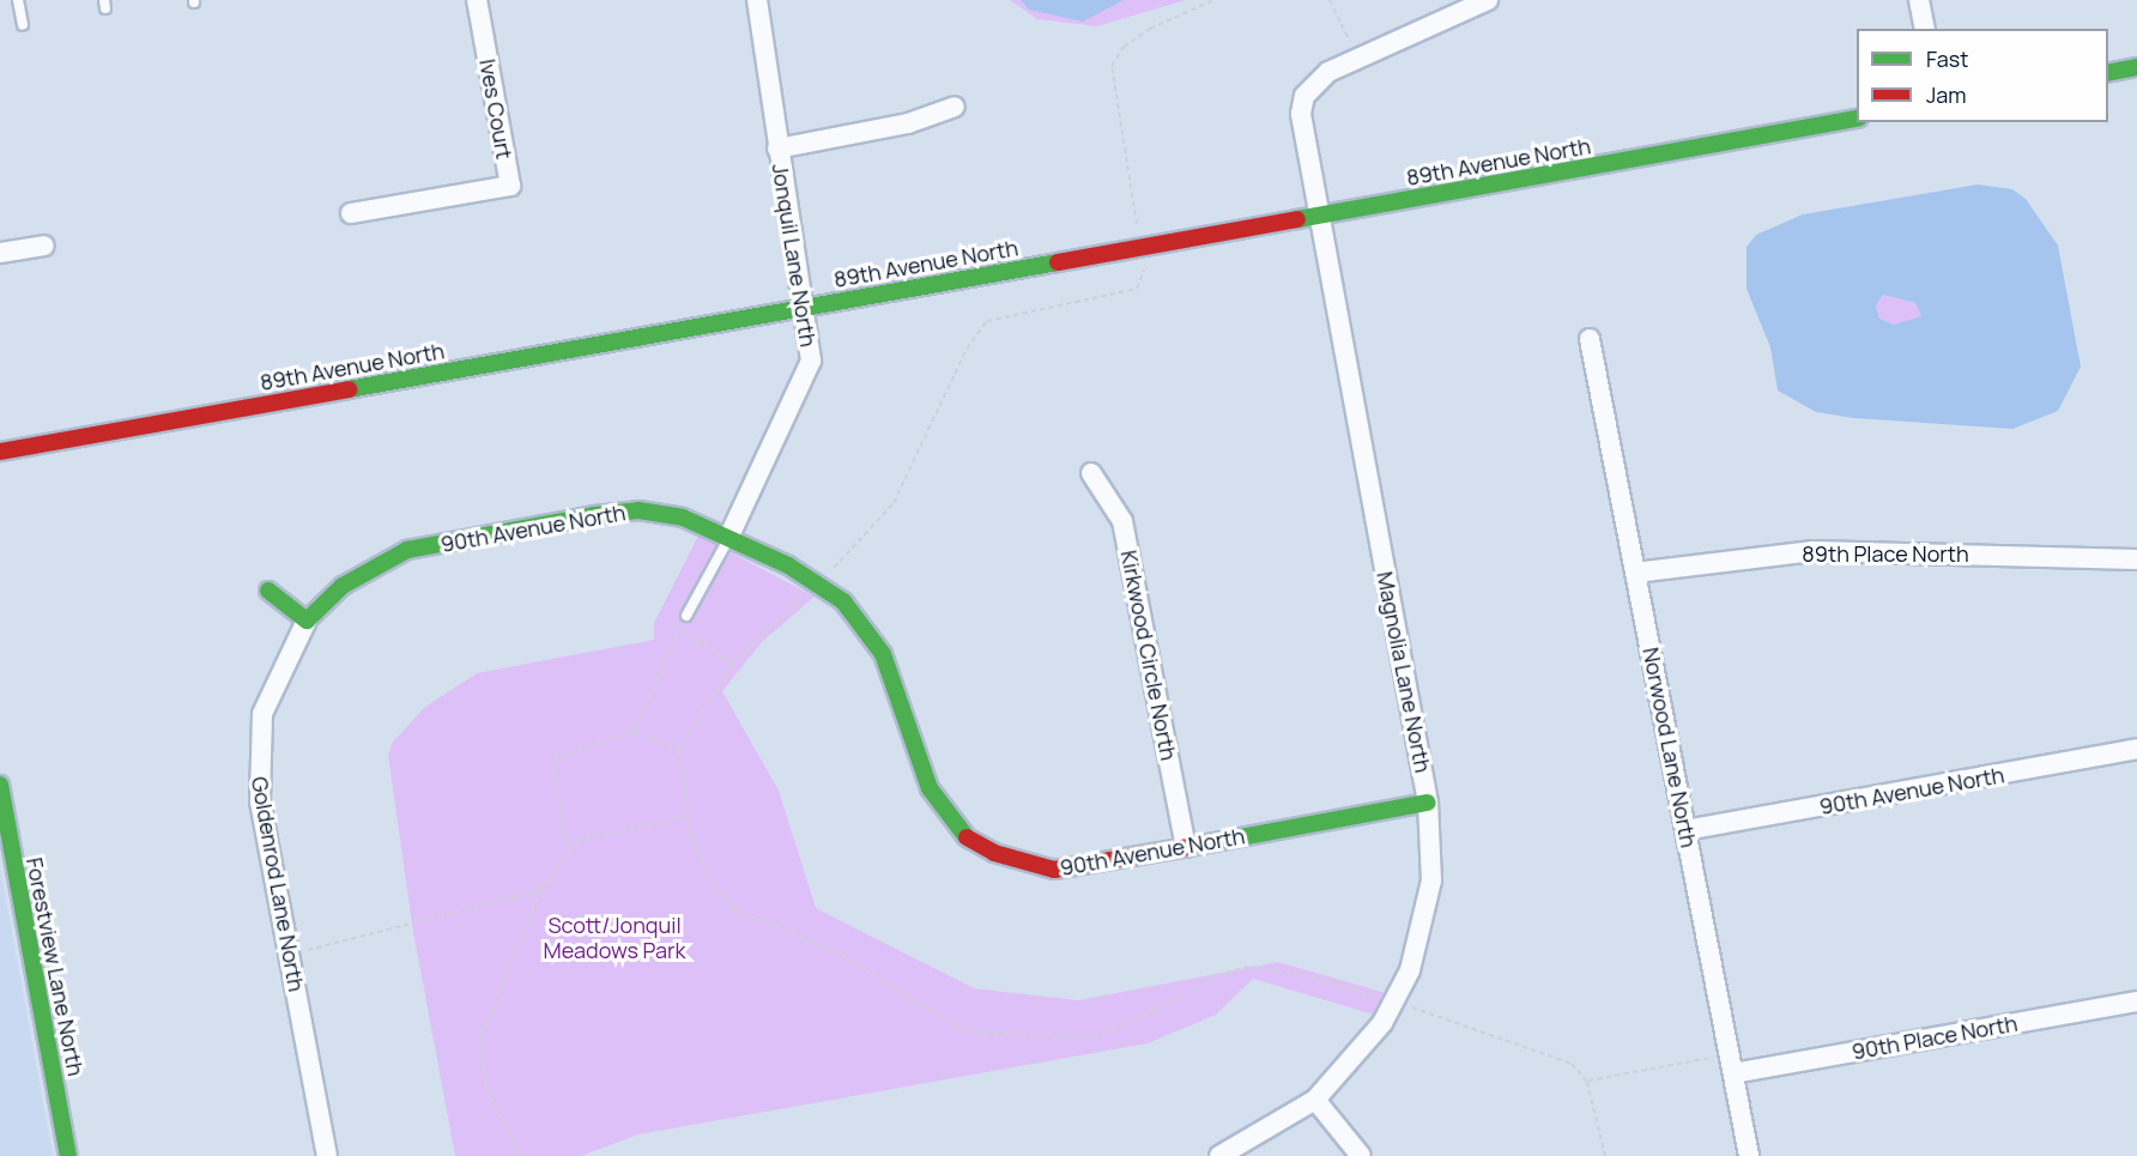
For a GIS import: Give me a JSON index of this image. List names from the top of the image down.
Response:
{
  "streets": {
    "street": [
      "Ives Court",
      "89th Avenue North",
      "Jonquil Lane North",
      "90th Avenue North",
      "89th Place North",
      "Kirkwood Circle North",
      "Magnolia Lane North",
      "Norwood Lane North",
      "Goldenrod Lane North",
      "Forestview Lane North",
      "90th Place North"
    ]
  },
  "crossings": [
    ["89th Avenue North", "Jonquil Lane North"],
    ["89th Avenue North", "Magnolia Lane North"],
    ["Jonquil Lane North", "90th Avenue North"],
    ["90th Avenue North", "Kirkwood Circle North"],
    ["90th Avenue North", "Magnolia Lane North"],
    ["90th Avenue North", "Norwood Lane North"],
    ["90th Avenue North", "Goldenrod Lane North"],
    ["89th Place North", "Norwood Lane North"],
    ["Norwood Lane North", "90th Place North"]
  ],
  "parks": ["Scott/Jonquil Meadows Park"],
  "legend": ["Fast", "Jam"]
}
